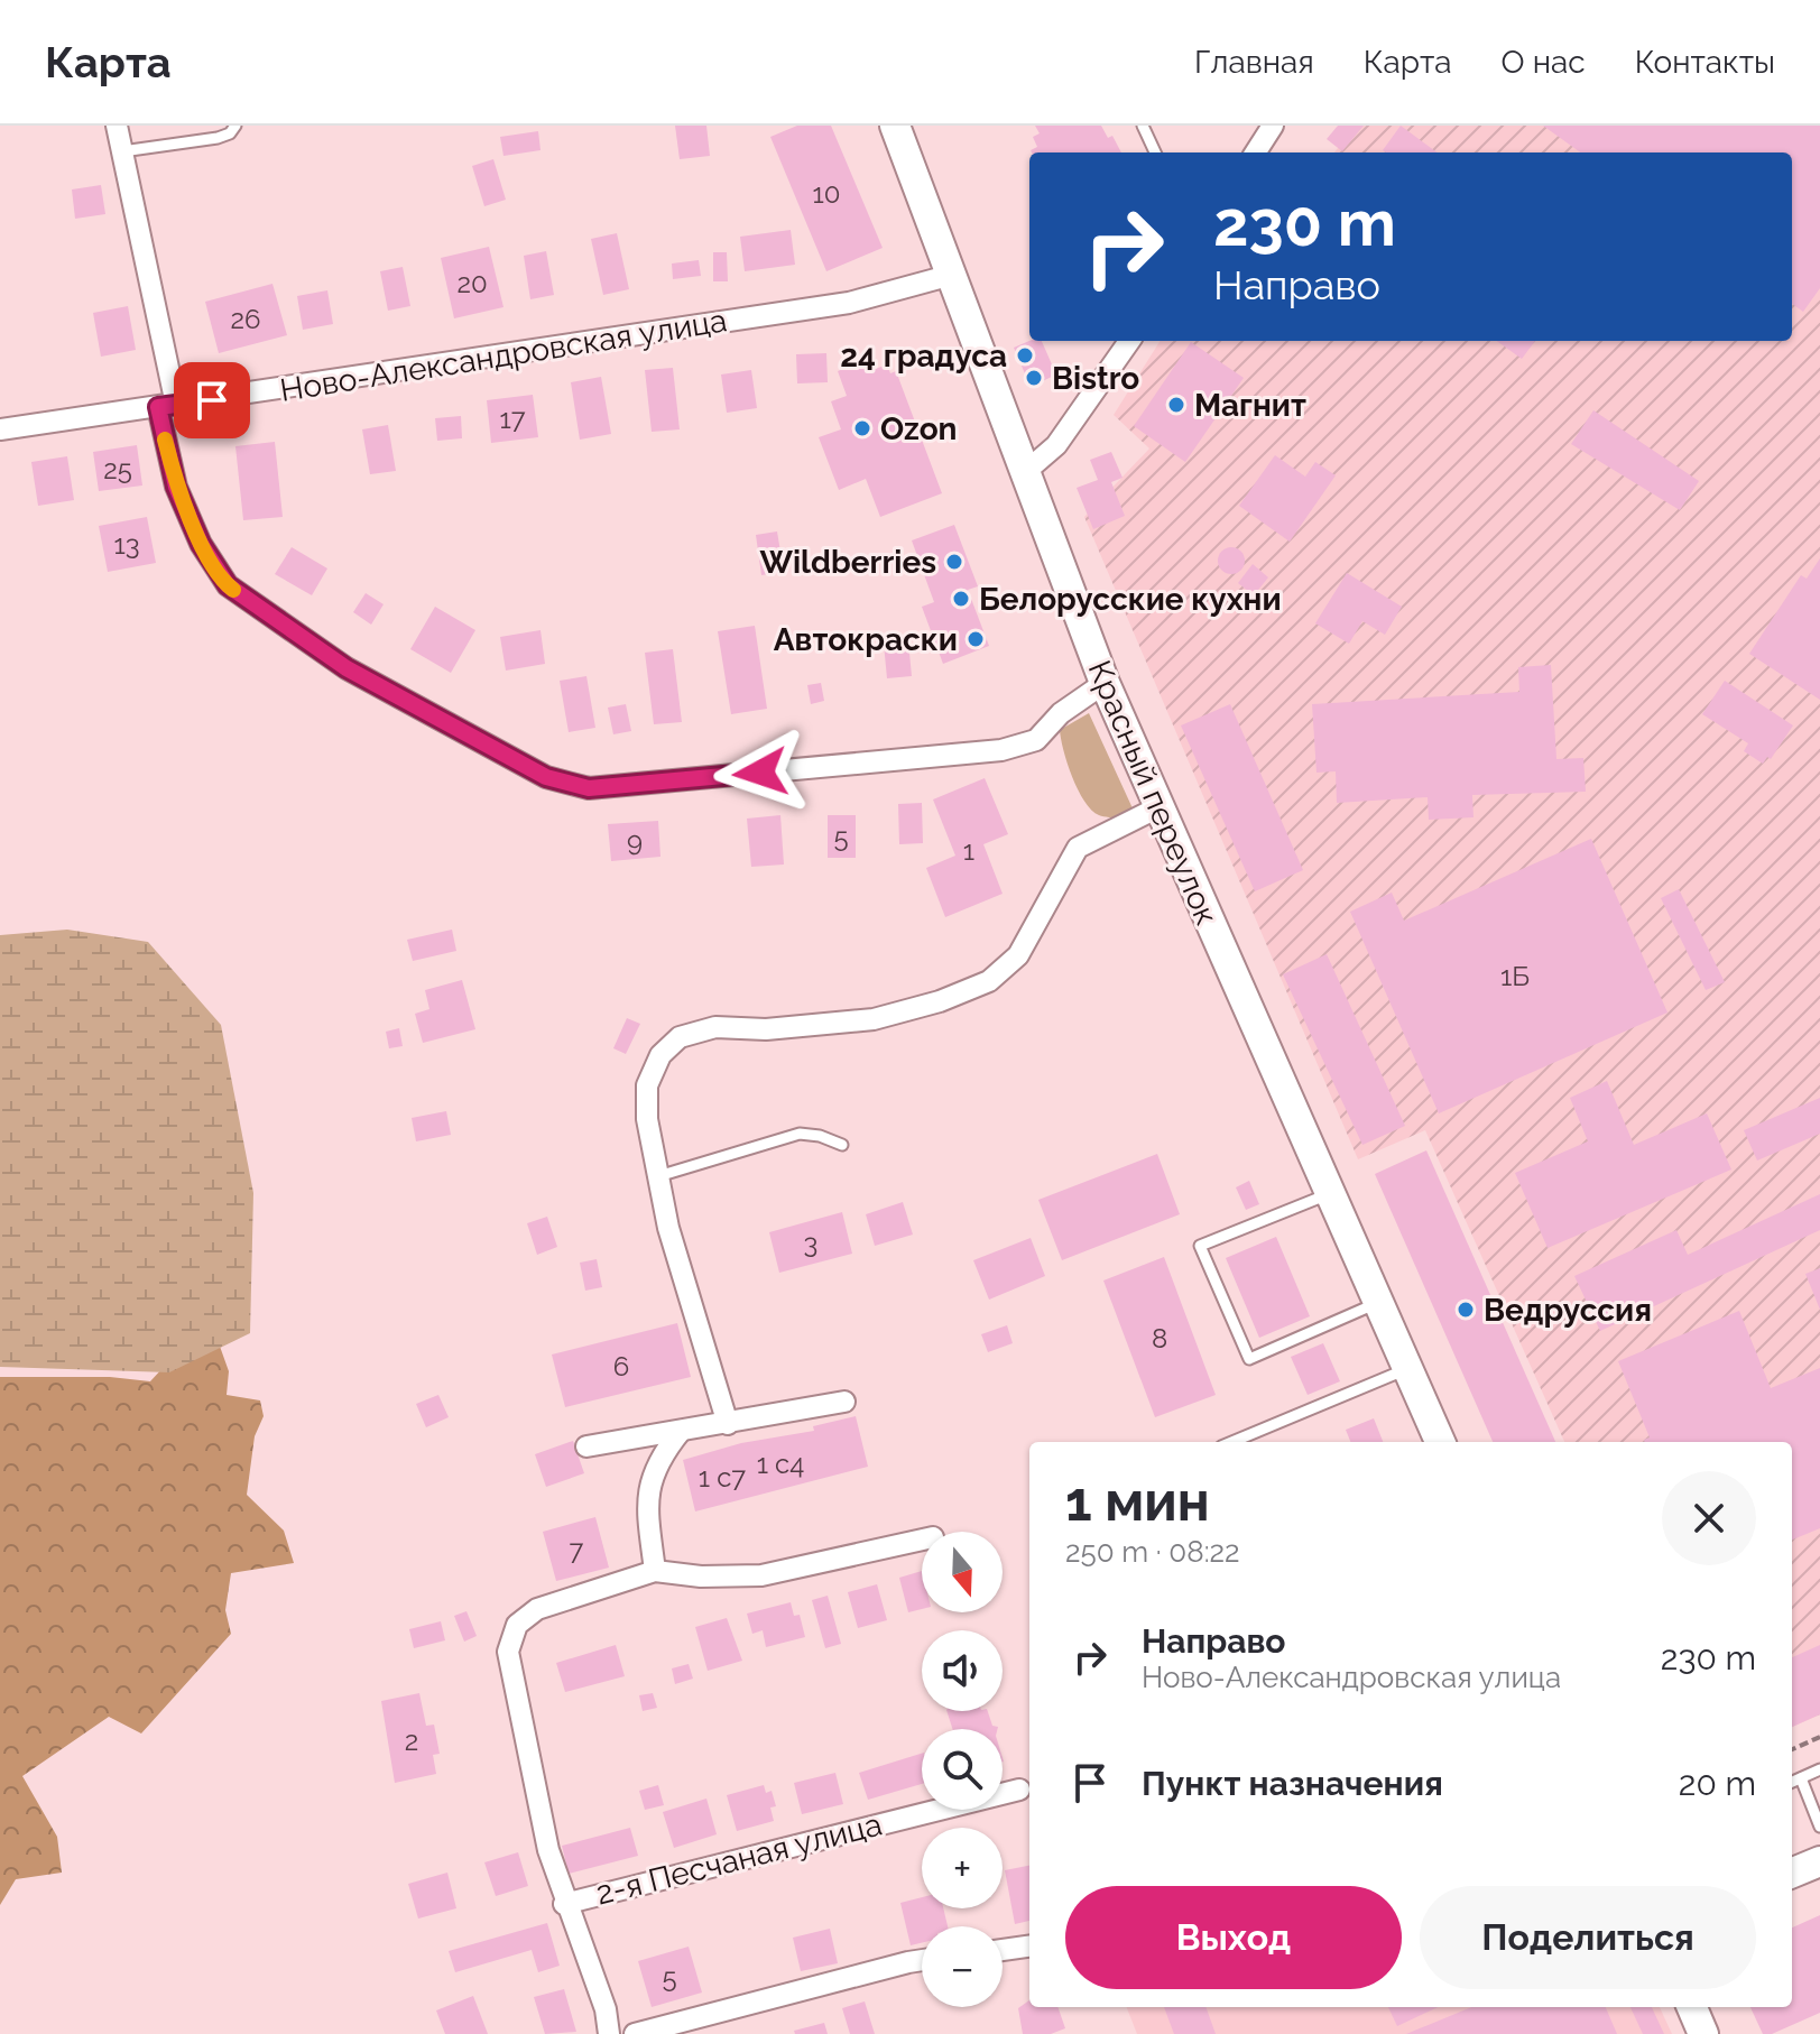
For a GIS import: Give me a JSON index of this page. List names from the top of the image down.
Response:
{
  "streets": {
    "main road": ["Красный переулок"],
    "street": ["Ново-Александровская улица", "2-я Песчаная улица"]
  },
  "crossings": [
    ["Ново-Александровская улица", "Красный переулок"]
  ],
  "places": [
    "24 градуса",
    "Bistro",
    "Магнит",
    "Ozon",
    "Wildberries",
    "Белорусские кухни",
    "Автокраски",
    "Ведруссия"
  ],
  "house_numbers": [
    "10",
    "20",
    "26",
    "17",
    "25",
    "13",
    "5",
    "9",
    "1",
    "1Б",
    "3",
    "8",
    "6",
    "1 с4",
    "1 с7",
    "7",
    "2",
    "5"
  ],
  "north": "bottom",
  "page": {
    "header": "Карта",
    "nav": [
      "Главная",
      "Карта",
      "О нас",
      "Контакты"
    ],
    "turn": ["230 m", "Направо"],
    "heading": ["1 мин", "250 m · 08:22"],
    "map_buttons": ["+", "−"],
    "list": [
      {
        "name": "Направо",
        "note": "Ново-Александровская улица",
        "value": "230 m"
      },
      {
        "name": "Пункт назначения",
        "value": "20 m"
      }
    ],
    "buttons": ["Выход", "Поделиться"]
  }
}
